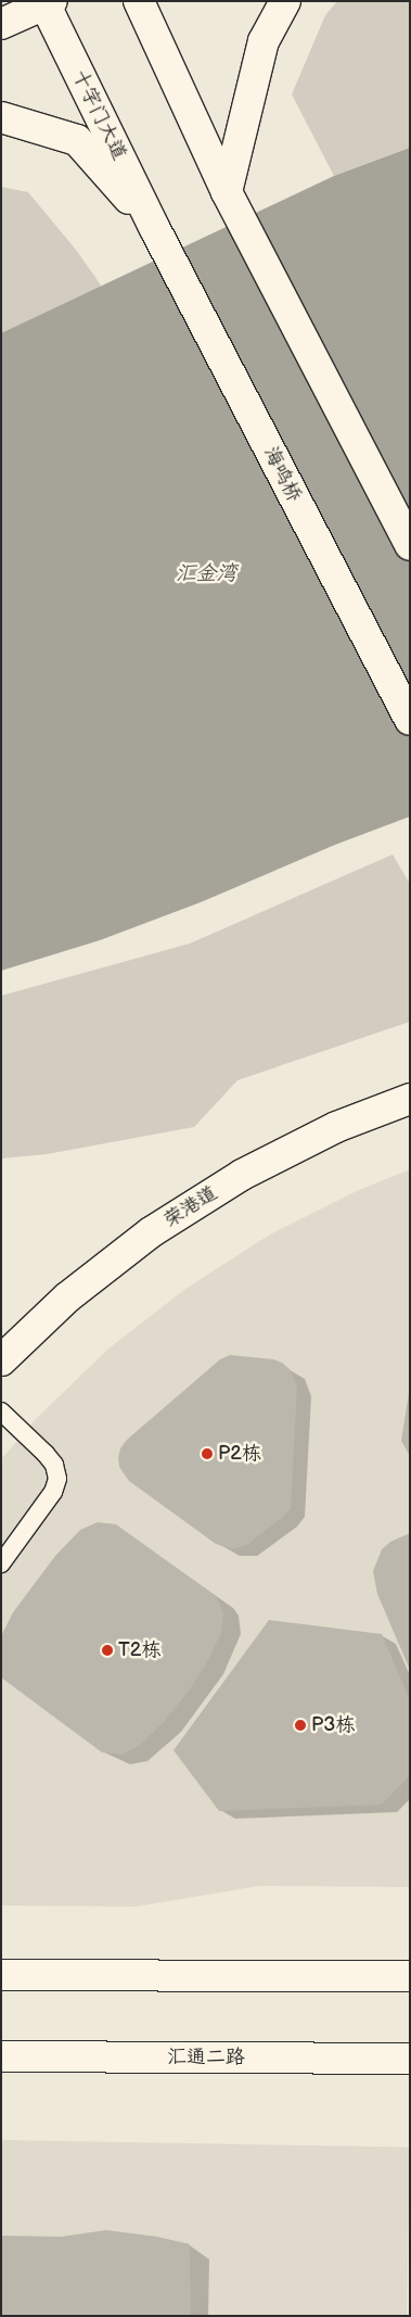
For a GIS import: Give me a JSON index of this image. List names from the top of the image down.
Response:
{
  "streets": {
    "street": [
      "十字门大道",
      "海鸣桥",
      "荣港道",
      "汇通二路"
    ]
  },
  "crossings": [
    ["十字门大道", "海鸣桥"]
  ],
  "water": ["汇金湾"],
  "places": ["P2栋", "T2栋", "P3栋"]
}
